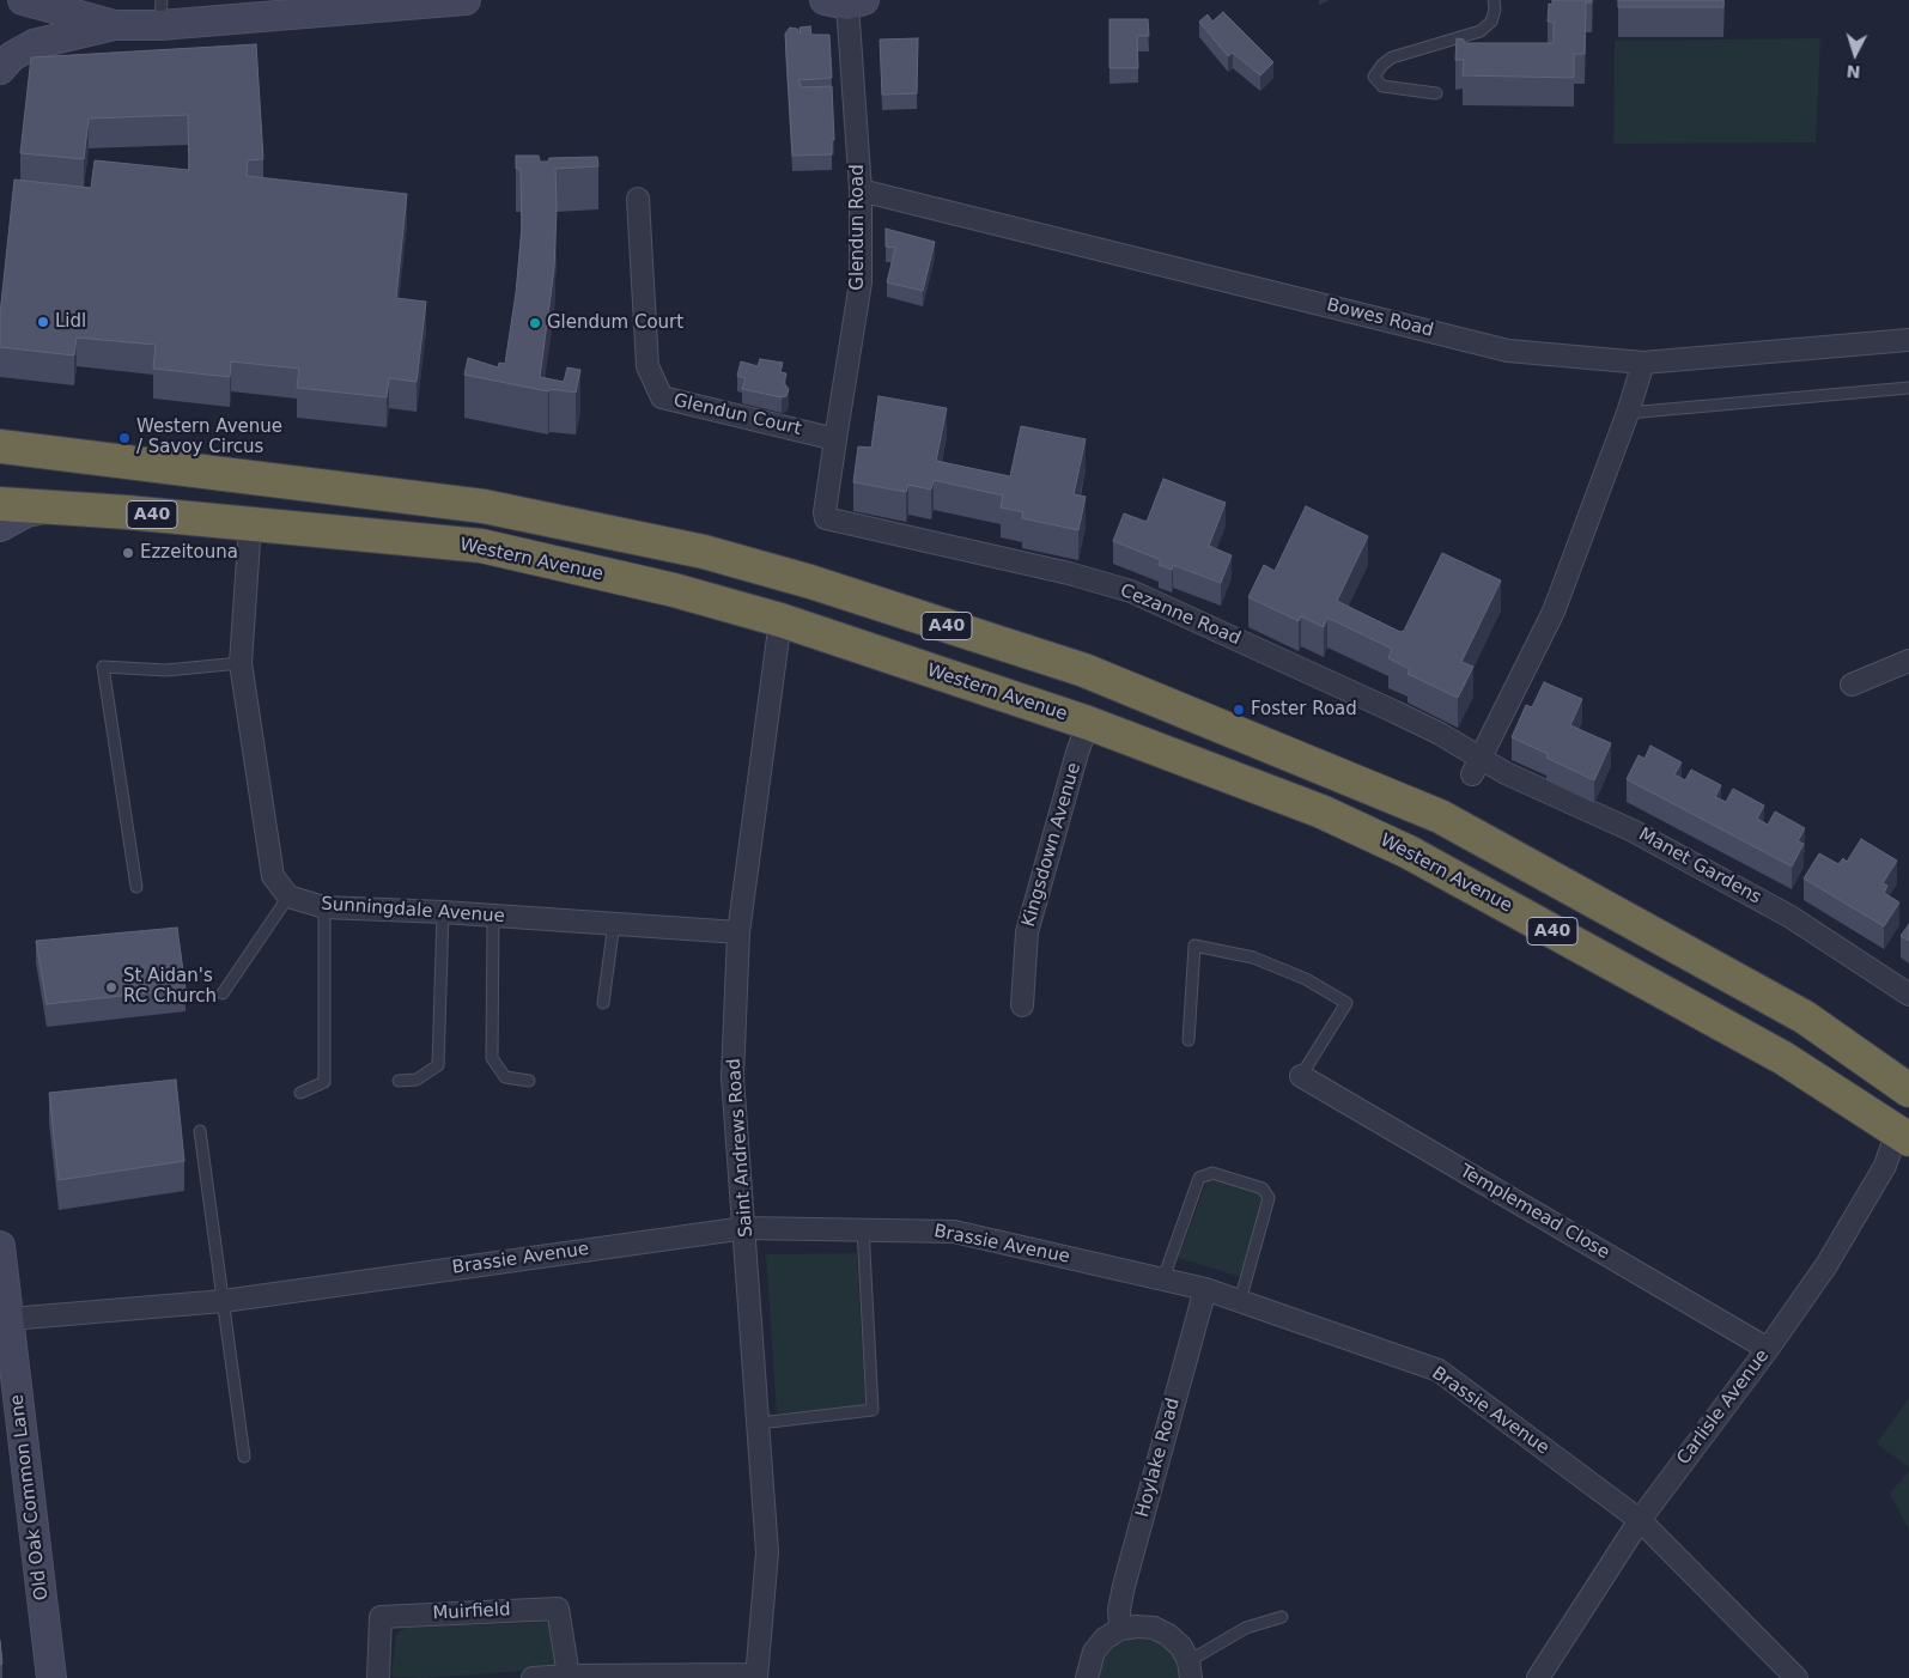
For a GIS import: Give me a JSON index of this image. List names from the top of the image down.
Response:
{
  "streets": {
    "highway": ["A40", "Western Avenue"],
    "street": [
      "Glendun Road",
      "Bowes Road",
      "Glendun Court",
      "Cezanne Road",
      "Kingsdown Avenue",
      "Manet Gardens",
      "Sunningdale Avenue",
      "Saint Andrews Road",
      "Templemead Close",
      "Brassie Avenue",
      "Carlisle Avenue",
      "Hoylake Road",
      "Old Oak Common Lane",
      "Muirfield"
    ]
  },
  "crossings": [
    ["Glendun Road", "Bowes Road"],
    ["Glendun Road", "Glendun Court"],
    ["Glendun Road", "Cezanne Road"],
    ["Western Avenue", "Kingsdown Avenue"],
    ["Western Avenue", "Saint Andrews Road"],
    ["Western Avenue", "Carlisle Avenue"],
    ["Cezanne Road", "Manet Gardens"],
    ["Sunningdale Avenue", "Saint Andrews Road"],
    ["Saint Andrews Road", "Brassie Avenue"],
    ["Templemead Close", "Carlisle Avenue"],
    ["Brassie Avenue", "Carlisle Avenue"],
    ["Brassie Avenue", "Hoylake Road"],
    ["Brassie Avenue", "Old Oak Common Lane"]
  ],
  "places": [
    "Lidl",
    "Glendum Court",
    "Western Avenue / Savoy Circus",
    "Ezzeitouna",
    "Foster Road",
    "St Aidan's RC Church"
  ],
  "north": "bottom"
}
